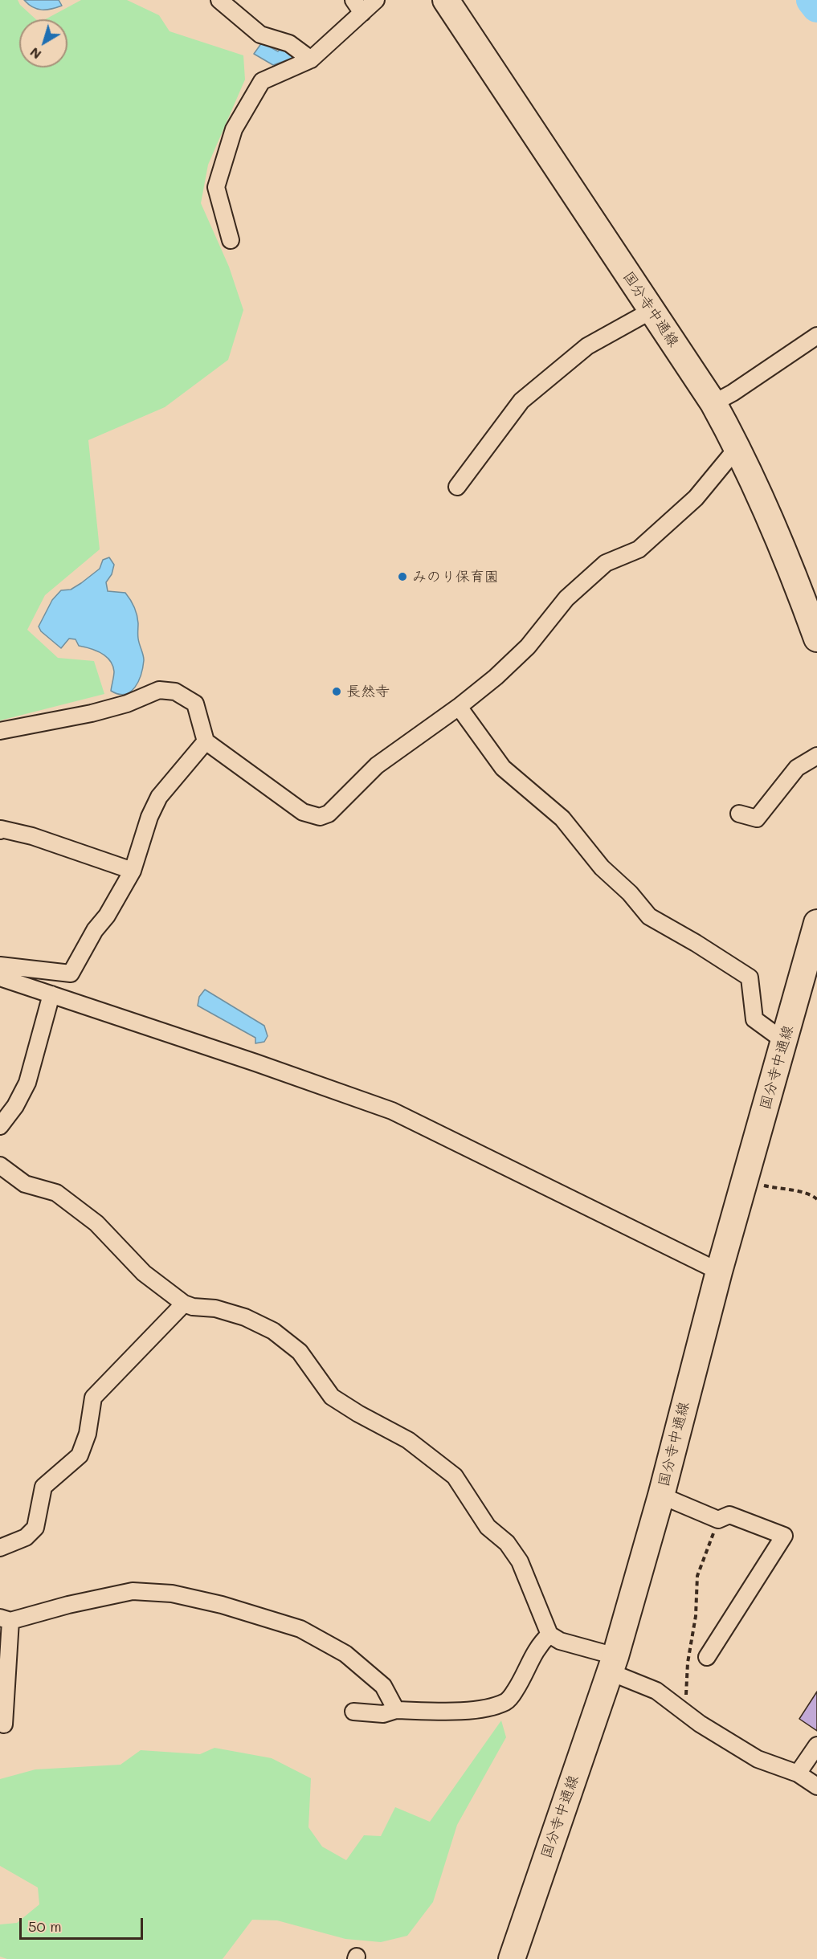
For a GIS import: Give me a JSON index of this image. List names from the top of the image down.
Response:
{
  "streets": {
    "main road": ["国分寺中通線"]
  },
  "places": ["みのり保育園", "長然寺"],
  "scale_bar": "50 m",
  "north": "bottom left"
}
